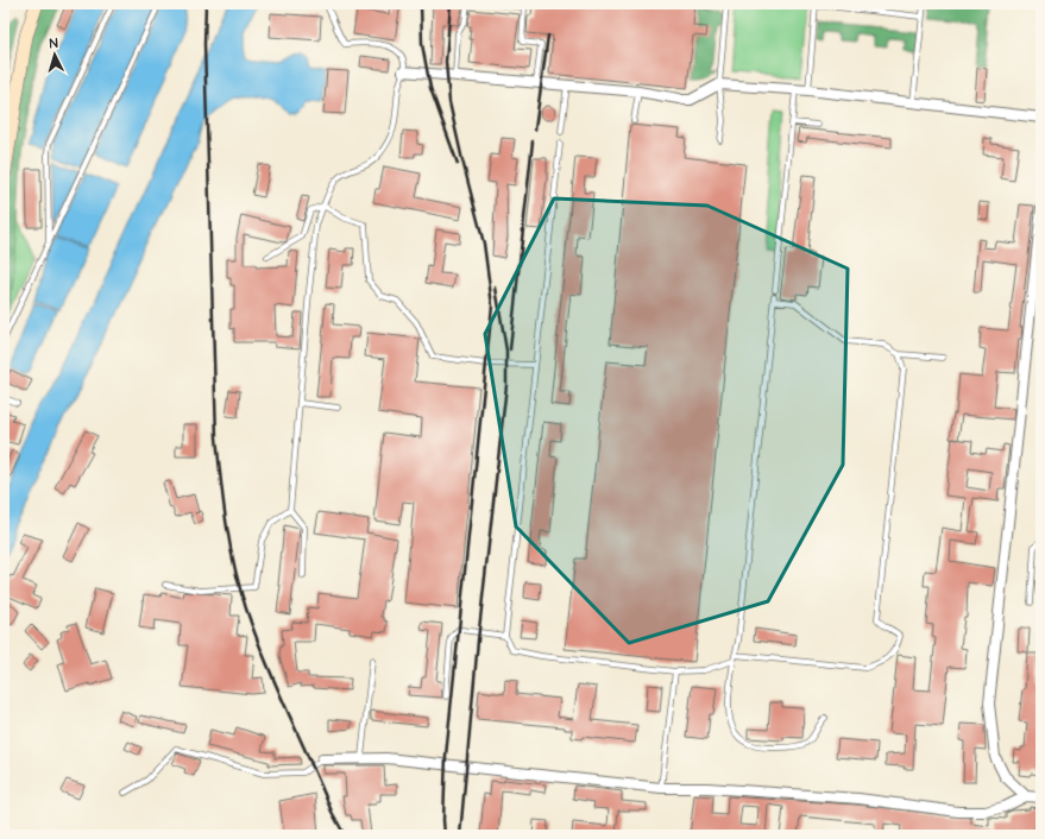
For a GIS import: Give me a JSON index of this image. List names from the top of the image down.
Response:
{
  "north": "top"
}
